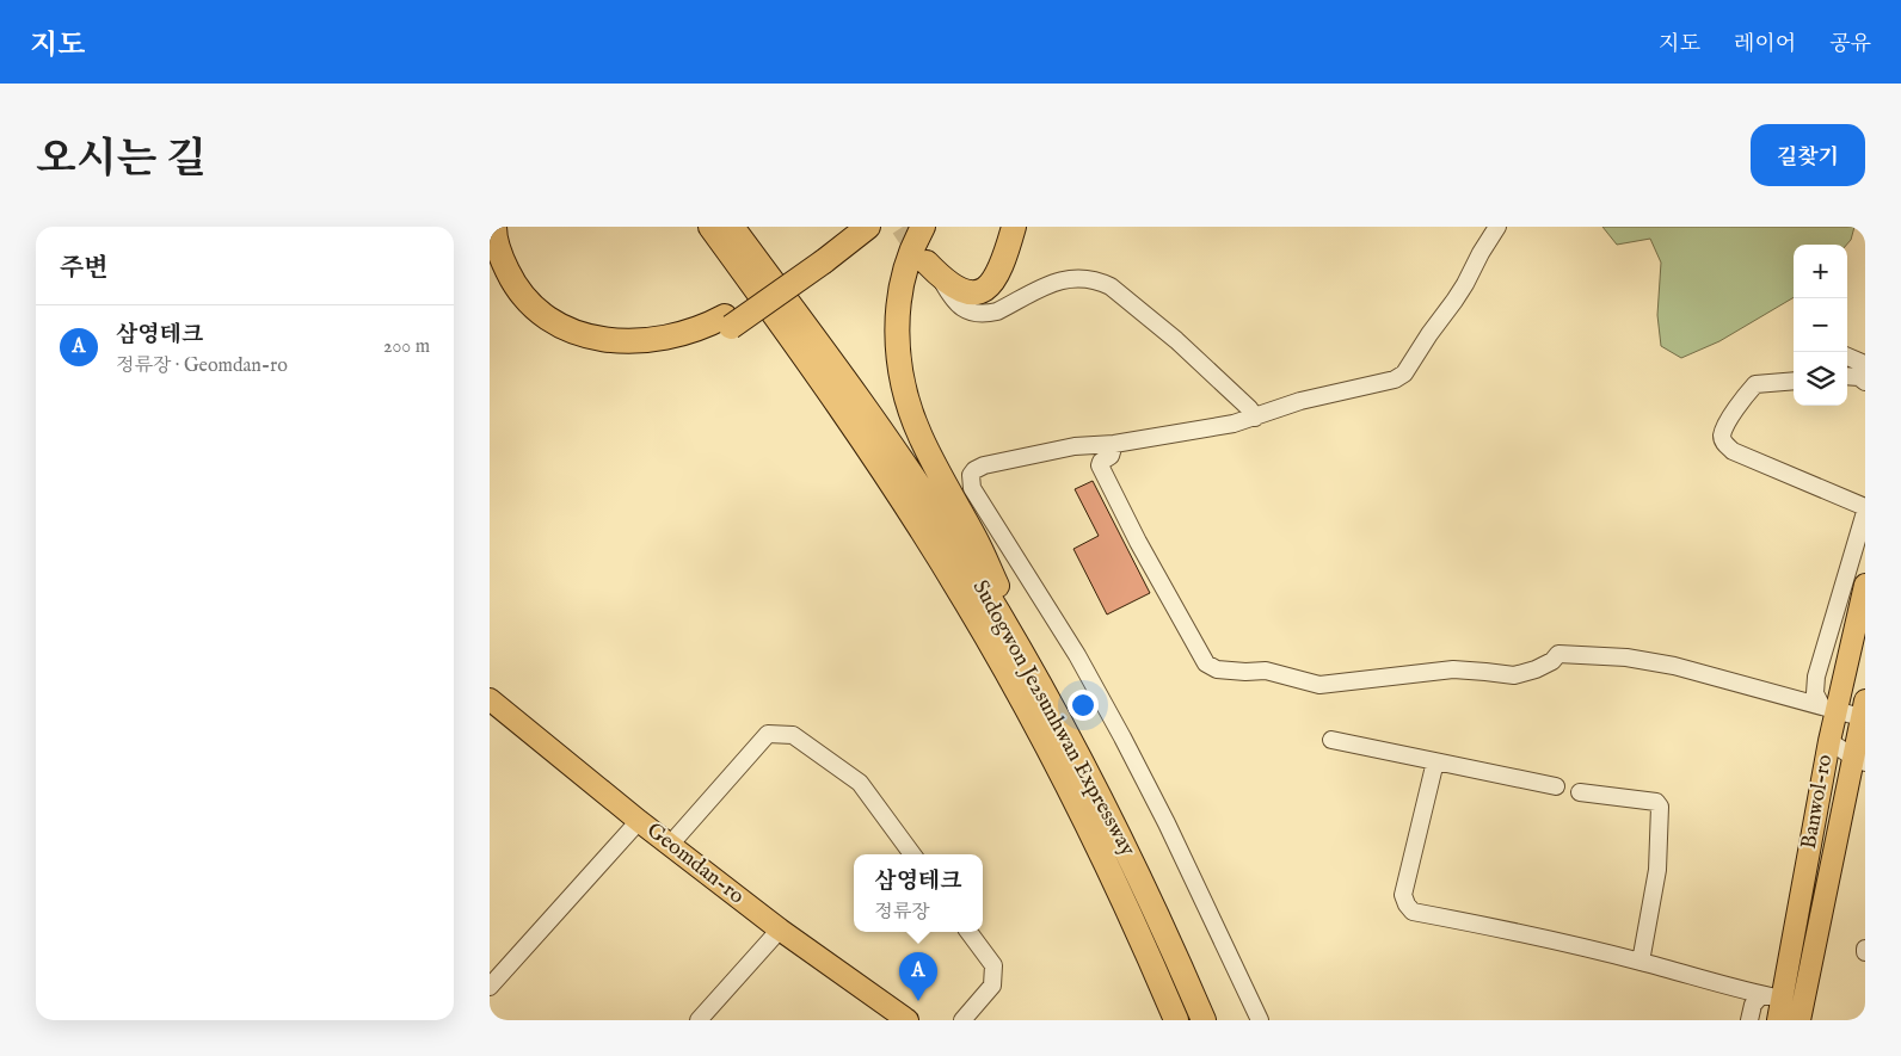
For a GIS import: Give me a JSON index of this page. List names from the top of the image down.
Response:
{
  "streets": {
    "highway": ["Sudogwon Je2sunhwan Expressway"],
    "main road": ["Banwol-ro", "Geomdan-ro"]
  },
  "page": {
    "header": "지도",
    "nav": ["지도", "레이어", "공유"],
    "title": "오시는 길",
    "buttons": "길찾기",
    "heading": "주변",
    "map_buttons": ["+", "−"],
    "list": [
      {
        "mark": "A",
        "name": "삼영테크",
        "note": "정류장 · Geomdan-ro",
        "value": "200 m"
      }
    ],
    "popup": ["삼영테크", "정류장"],
    "pins": "A"
  }
}
